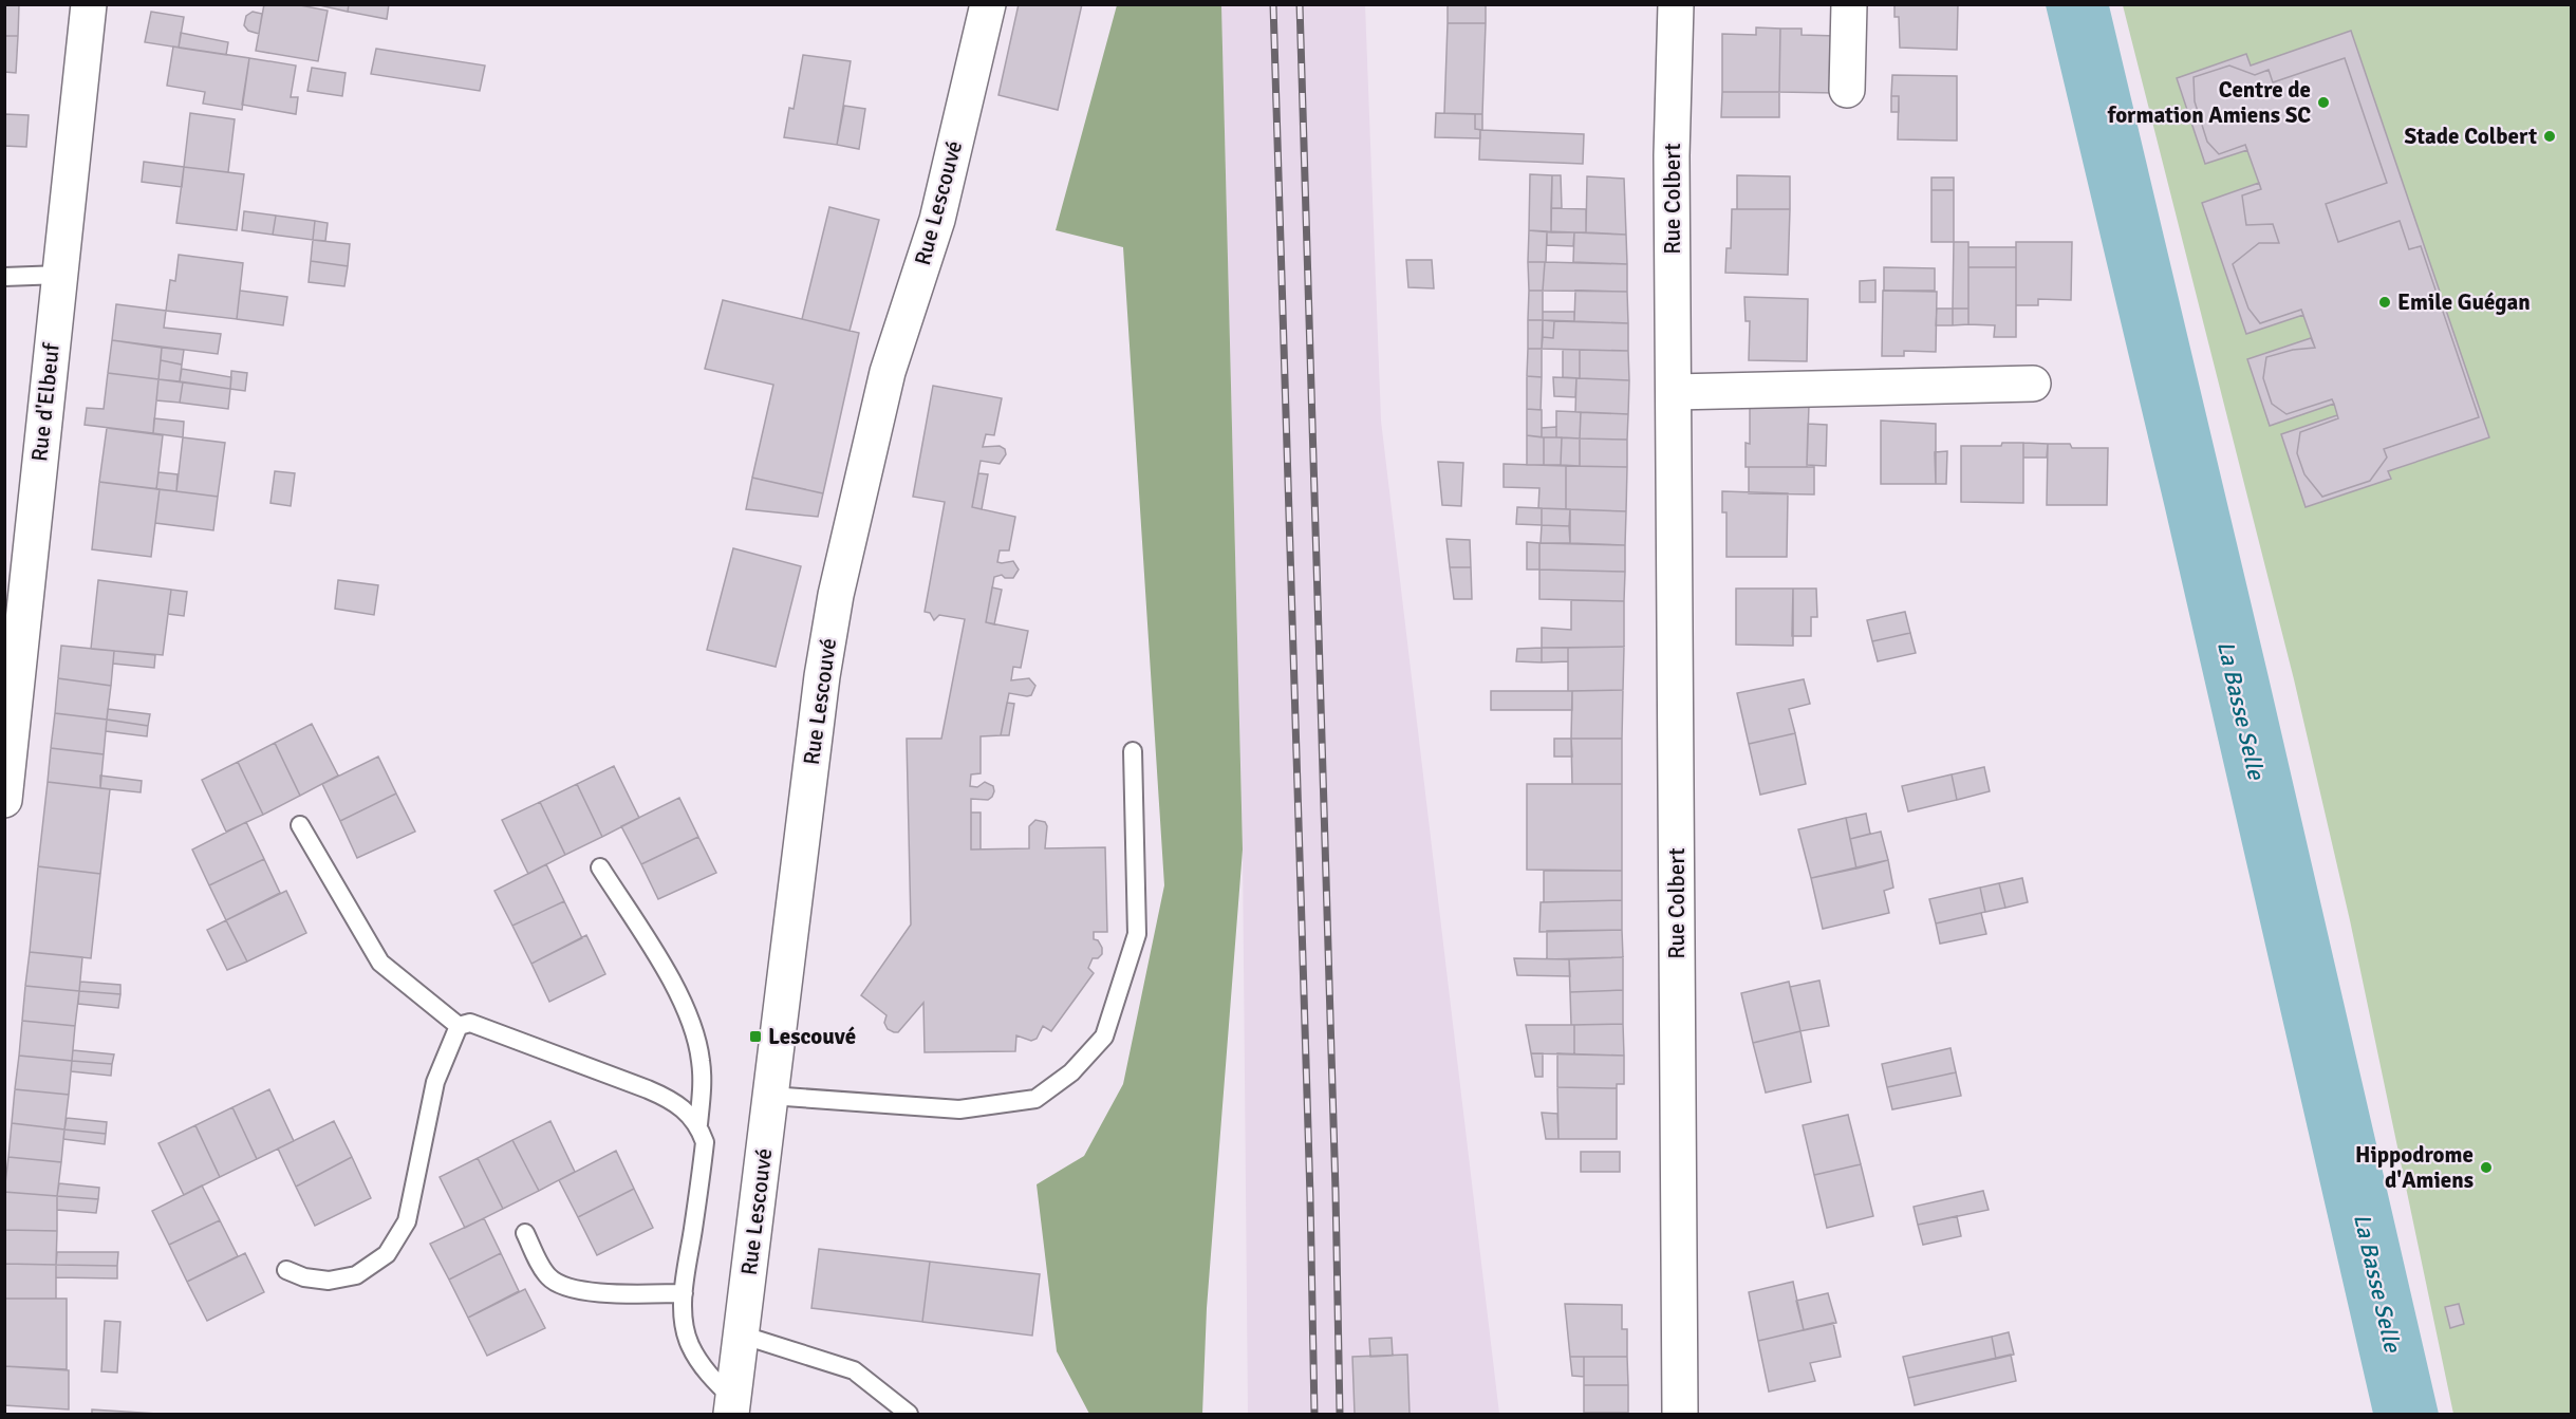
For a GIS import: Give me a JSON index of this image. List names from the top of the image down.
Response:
{
  "streets": {
    "street": ["Rue Colbert", "Rue Lescouvé", "Rue d'Elbeuf"]
  },
  "water": ["La Basse Selle"],
  "places": {
    "other": [
      "Centre de formation Amiens SC",
      "Stade Colbert",
      "Emile Guégan",
      "Hippodrome d'Amiens"
    ],
    "transit": ["Lescouvé"]
  }
}
